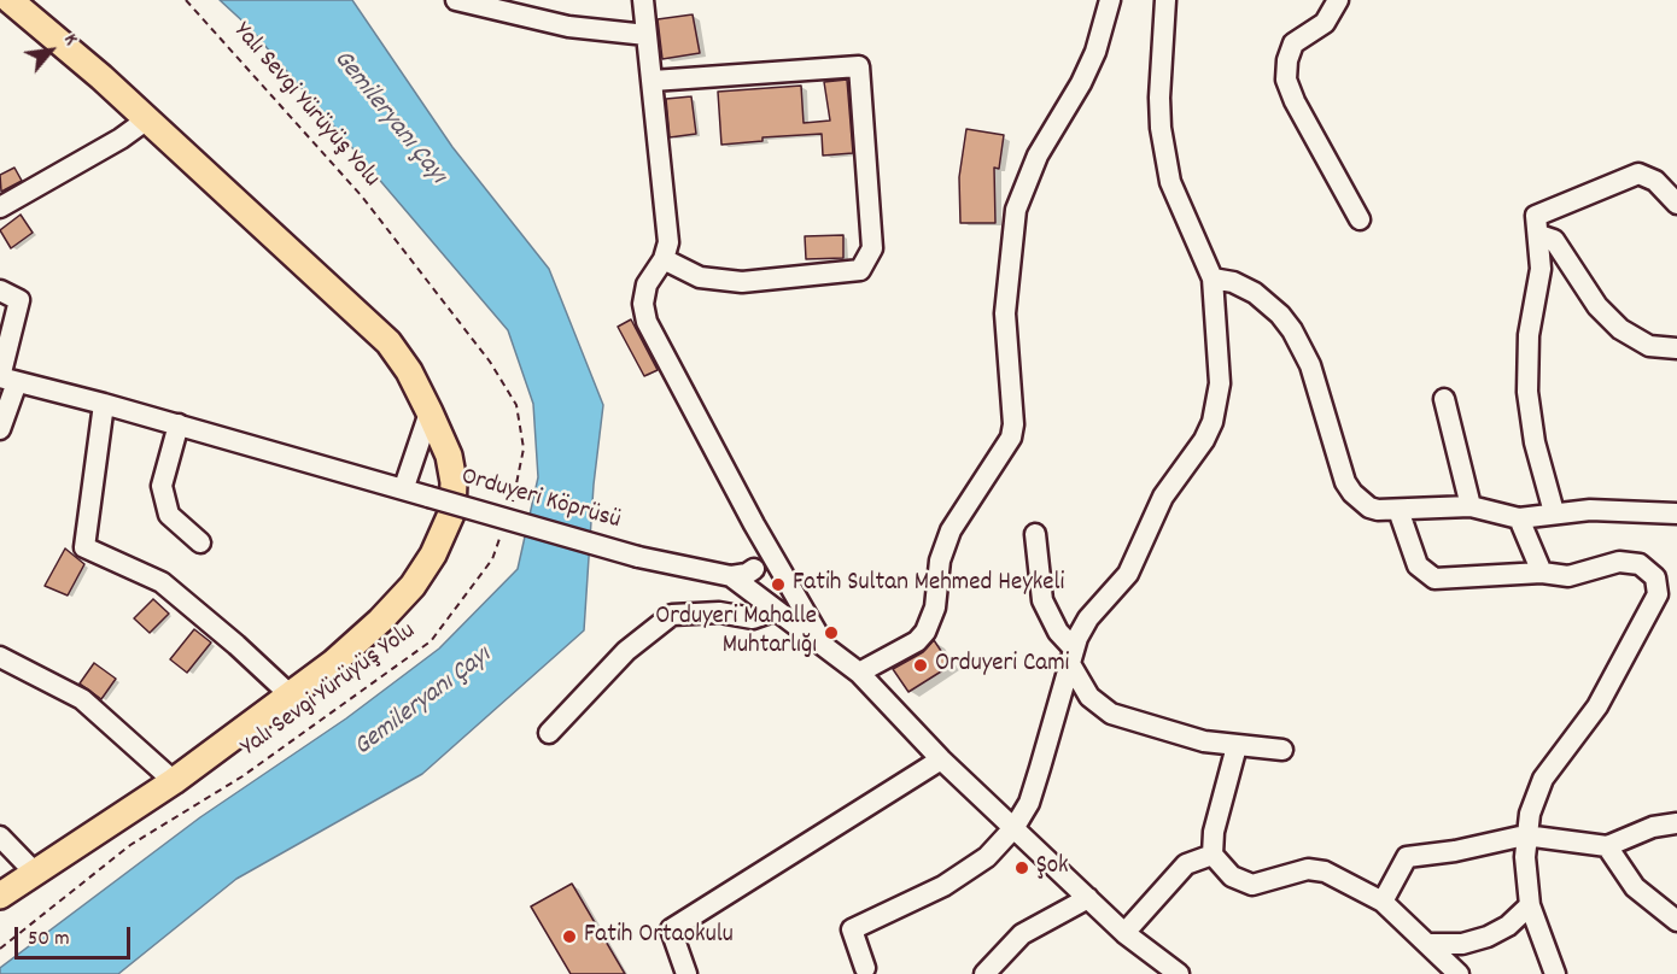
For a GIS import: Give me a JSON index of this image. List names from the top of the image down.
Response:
{
  "streets": {
    "street": ["Orduyeri Köprüsü"],
    "path": ["Yalı Sevgi Yürüyüş Yolu"]
  },
  "water": ["Gemileryanı Çayı"],
  "places": [
    "Fatih Sultan Mehmed Heykeli",
    "Orduyeri Mahalle Muhtarlığı",
    "Orduyeri Cami",
    "Şok",
    "Fatih Ortaokulu"
  ],
  "scale_bar": "50 m",
  "north": "top right"
}
